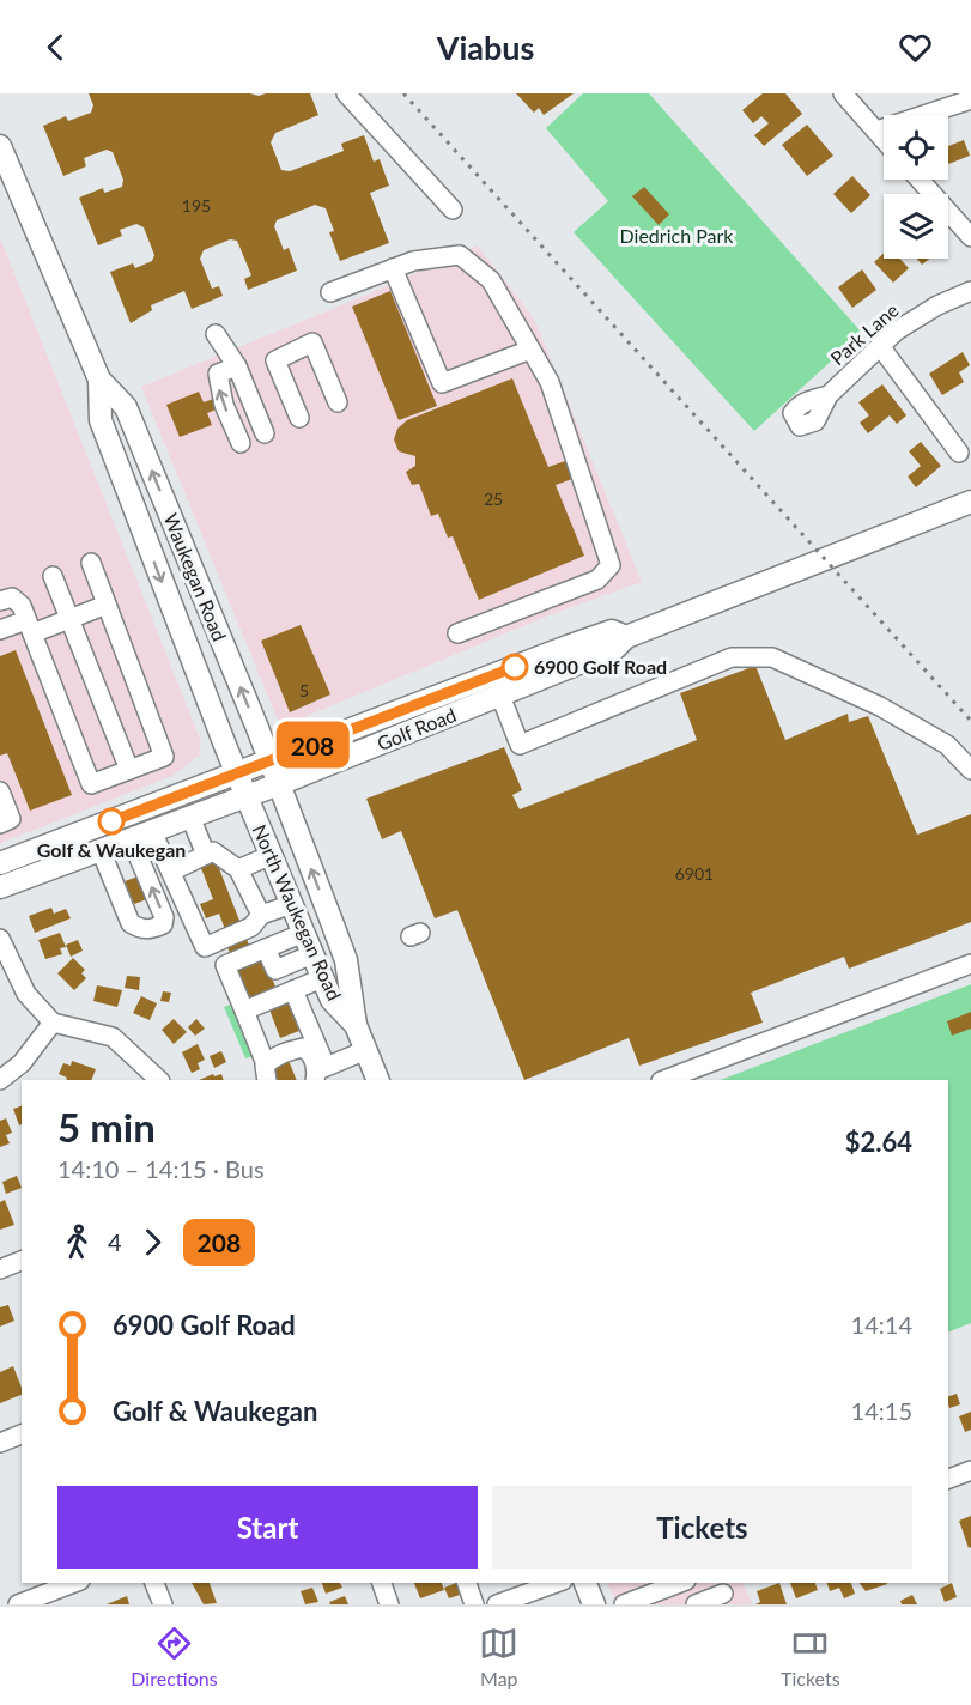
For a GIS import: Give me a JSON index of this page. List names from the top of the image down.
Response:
{
  "streets": {
    "main road": ["Waukegan Road", "Golf Road", "North Waukegan Road"],
    "street": ["Park Lane"]
  },
  "crossings": [
    ["Waukegan Road", "Golf Road"],
    ["Waukegan Road", "North Waukegan Road"],
    ["Golf Road", "North Waukegan Road"]
  ],
  "parks": ["Diedrich Park"],
  "places": ["6900 Golf Road", "Golf & Waukegan"],
  "lines": ["bus line 208"],
  "house_numbers": [
    "195",
    "25",
    "5",
    "6901"
  ],
  "page": {
    "header": "Viabus",
    "on_map": "208",
    "heading": ["5 min", "14:10 – 14:15 · Bus", "$2.64"],
    "legs": ["4", "208"],
    "list": [
      {
        "name": "6900 Golf Road",
        "value": "14:14"
      },
      {
        "name": "Golf & Waukegan",
        "value": "14:15"
      }
    ],
    "buttons": ["Start", "Tickets"],
    "tabs": ["Directions", "Map", "Tickets"]
  }
}
